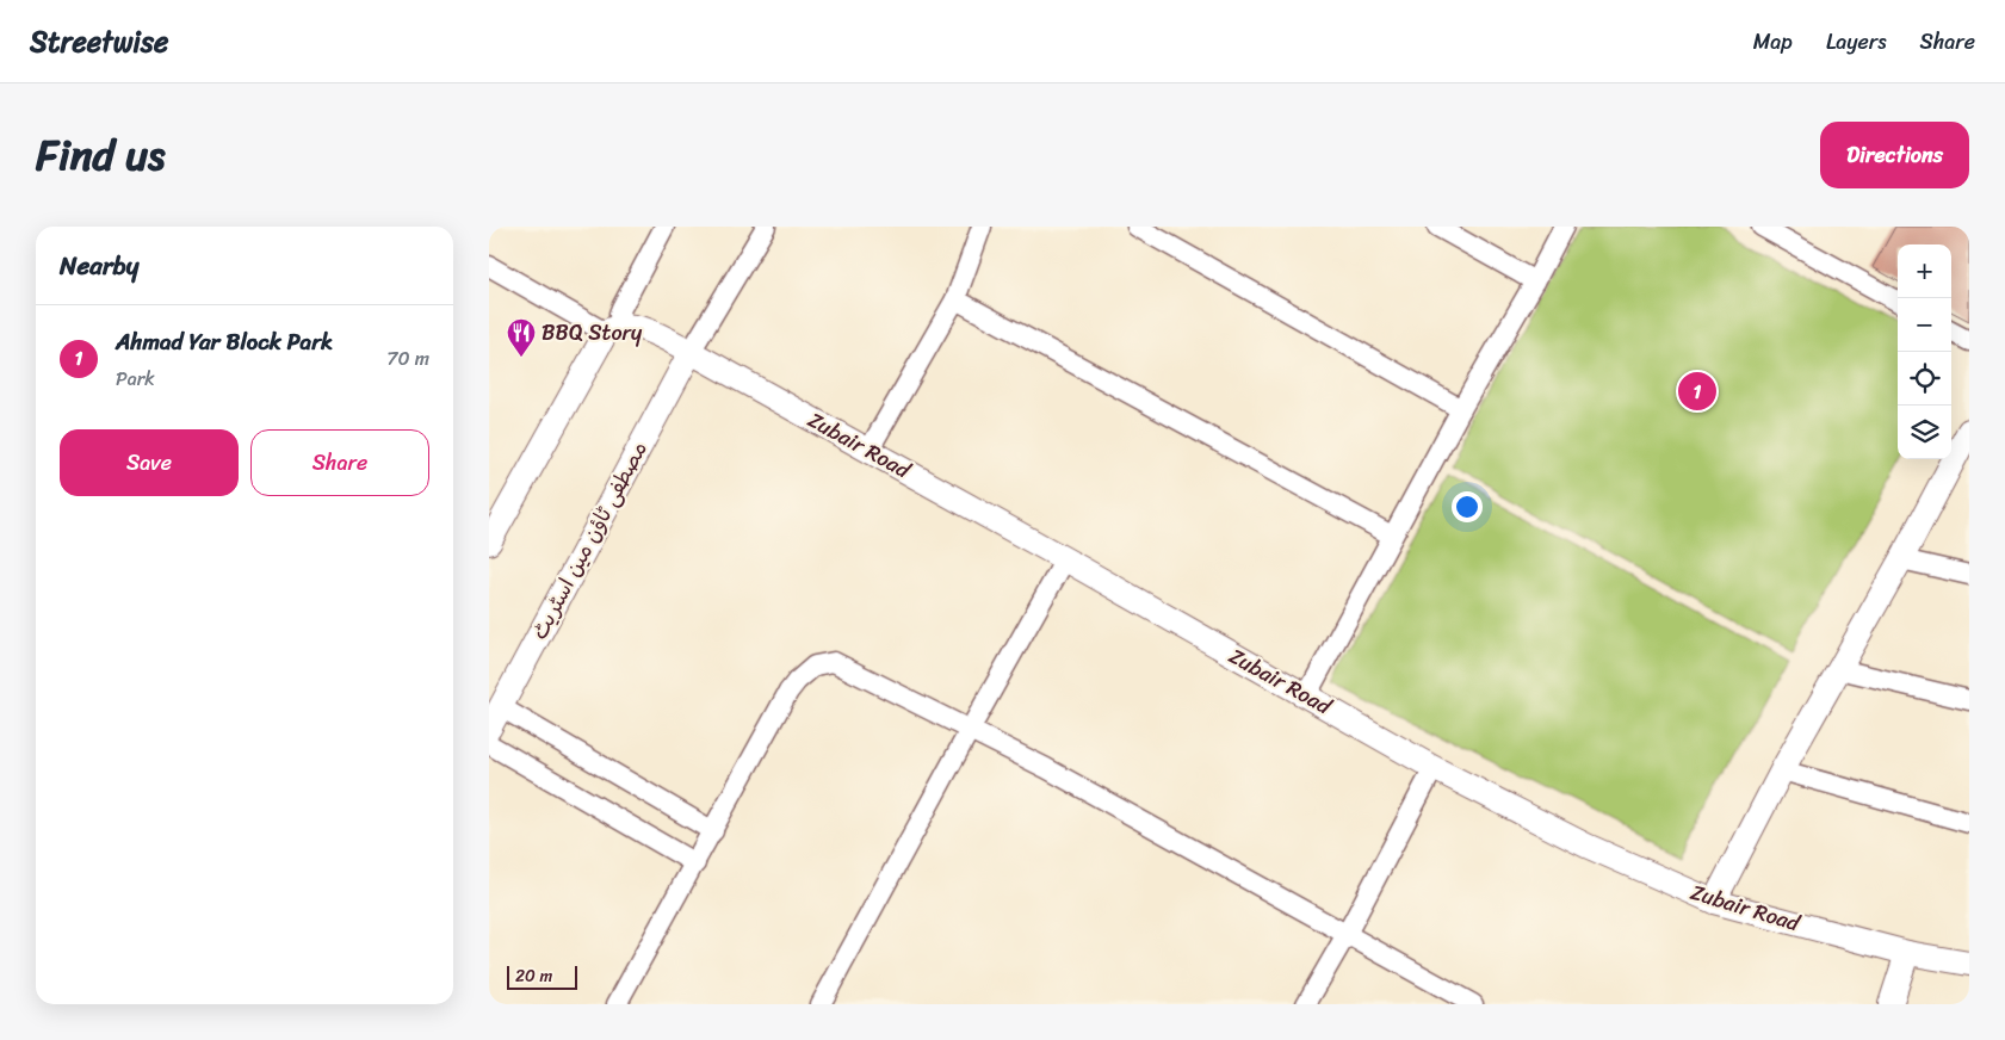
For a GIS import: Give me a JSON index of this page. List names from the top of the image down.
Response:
{
  "streets": {
    "street": ["Zubair Road", "مصطفی ٹاؤن مین اسٹریٹ"]
  },
  "crossings": [
    ["Zubair Road", "مصطفی ٹاؤن مین اسٹریٹ"]
  ],
  "places": {
    "restaurant": ["BBQ Story"]
  },
  "scale_bar": "20 m",
  "page": {
    "header": "Streetwise",
    "nav": ["Map", "Layers", "Share"],
    "title": "Find us",
    "buttons": [
      "Directions",
      ["Save", "Share"]
    ],
    "heading": "Nearby",
    "map_buttons": ["+", "−"],
    "list": [
      {
        "mark": "1",
        "name": "Ahmad Yar Block Park",
        "note": "Park",
        "value": "70 m"
      }
    ],
    "pins": "1",
    "scale": "20 m"
  }
}
